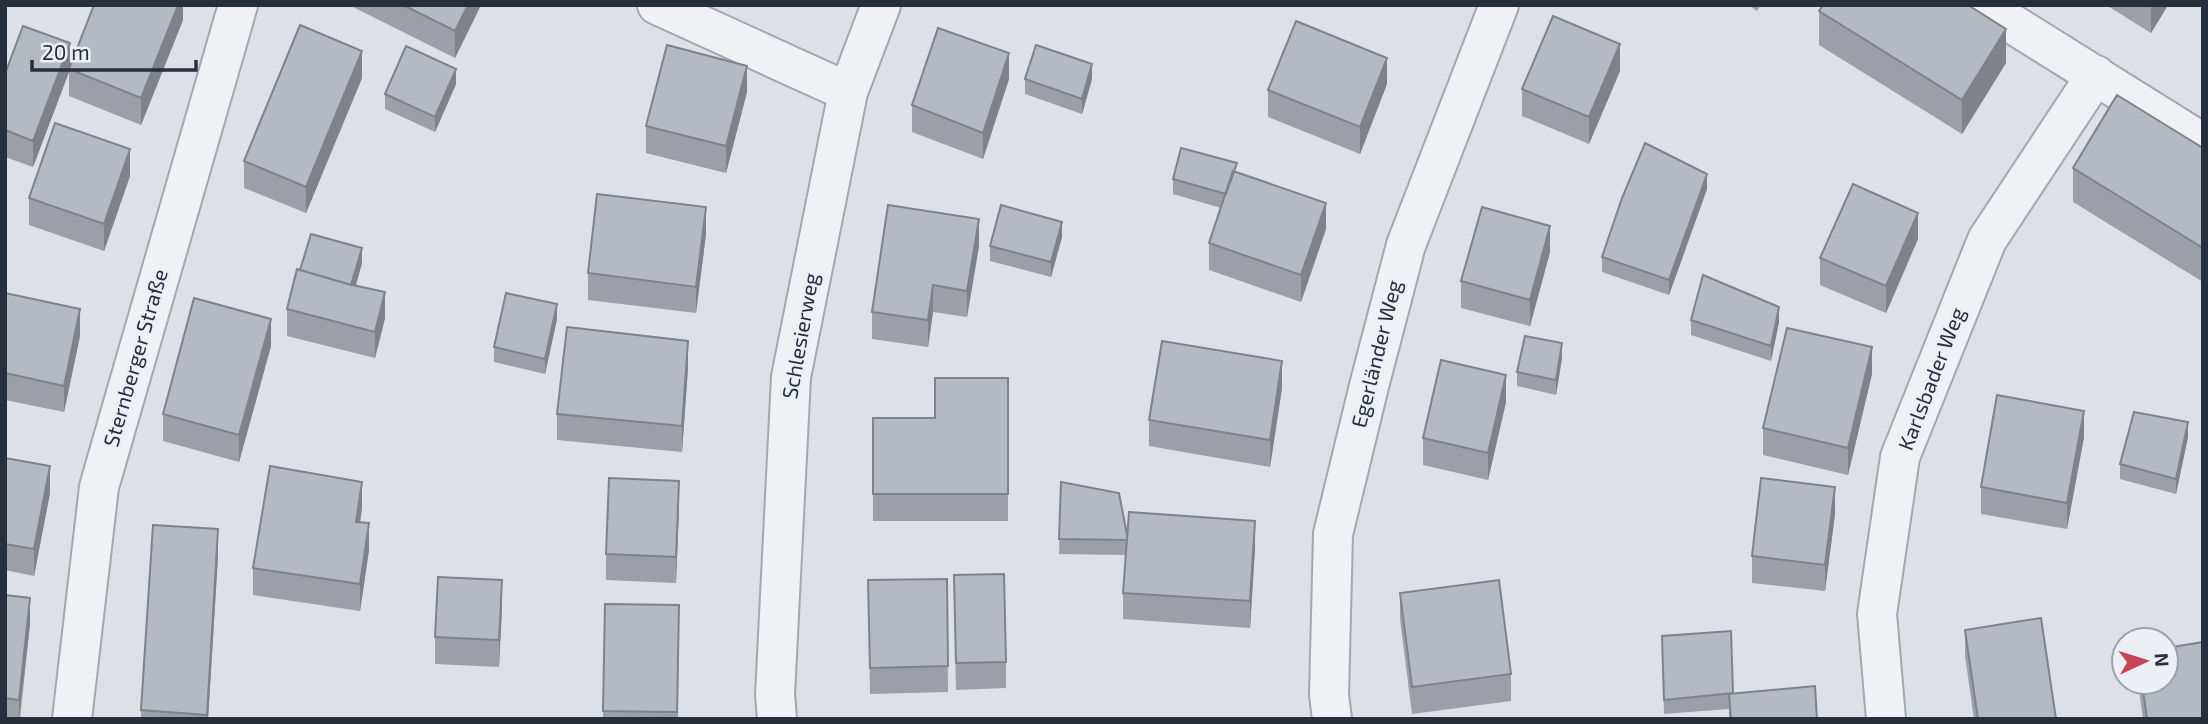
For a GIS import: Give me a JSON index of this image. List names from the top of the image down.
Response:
{
  "streets": {
    "street": [
      "Schlesierweg",
      "Egerländer Weg",
      "Sternberger Straße",
      "Karlsbader Weg"
    ]
  },
  "scale_bar": "20 m",
  "north": "right"
}
